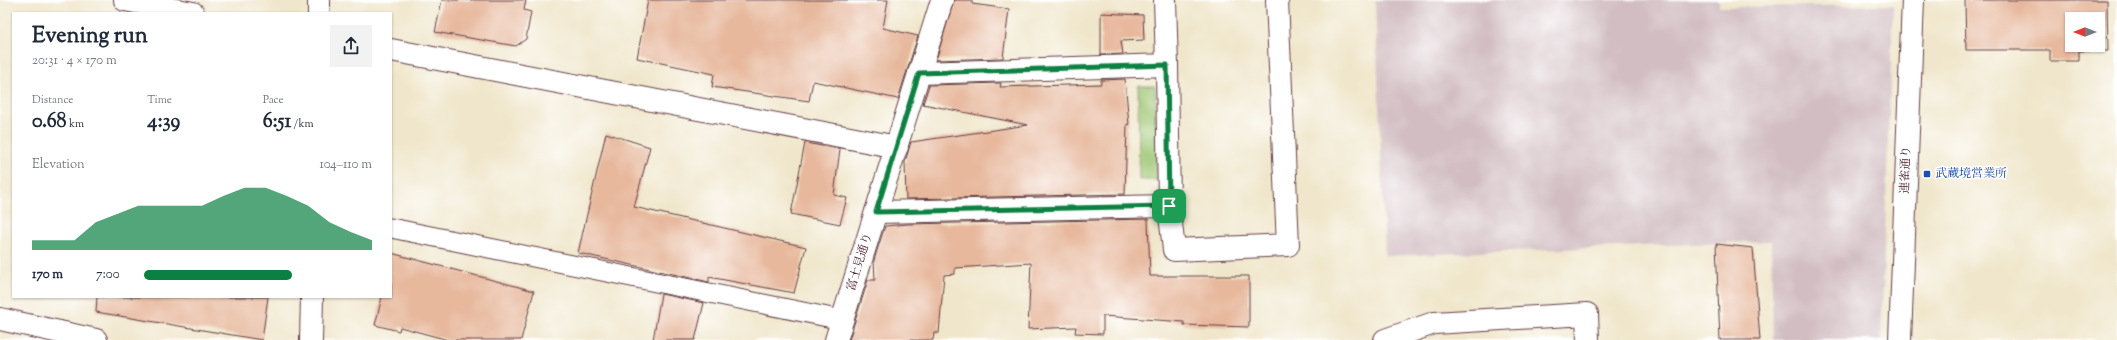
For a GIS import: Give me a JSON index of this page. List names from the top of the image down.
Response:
{
  "streets": {
    "street": ["連雀通り", "富士見通り"]
  },
  "places": {
    "transit": ["武蔵境営業所"]
  },
  "north": "left",
  "page": {
    "heading": ["Evening run", "20:31 · 4 × 170 m"],
    "stats": [
      ["Distance", "0.68 km"],
      ["Time", "4:39"],
      ["Pace", "6:51 /km"]
    ],
    "chart": ["Elevation", "104–110 m"],
    "list": [
      {
        "name": "170 m",
        "note": "7:00"
      }
    ]
  }
}
